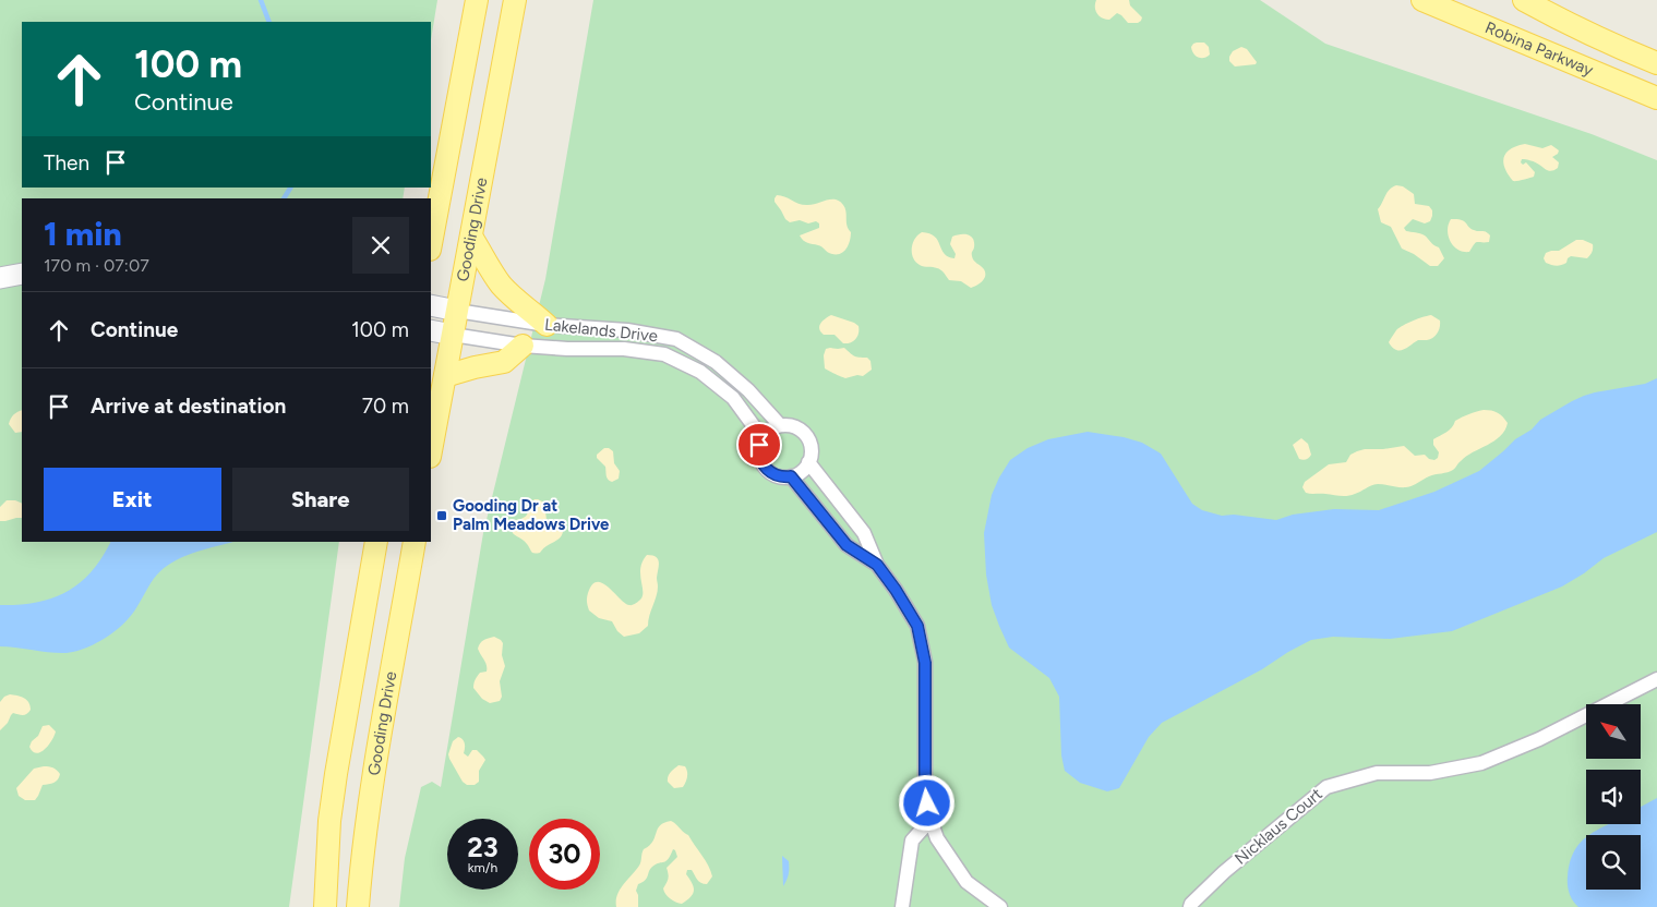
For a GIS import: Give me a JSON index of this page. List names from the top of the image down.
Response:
{
  "streets": {
    "main road": ["Robina Parkway", "Gooding Drive"],
    "street": ["Lakelands Drive", "Nicklaus Court"]
  },
  "crossings": [
    ["Gooding Drive", "Lakelands Drive"]
  ],
  "places": {
    "transit": ["Gooding Dr at Palm Meadows Drive"]
  },
  "north": "top left",
  "page": {
    "turn": ["100 m", "Continue"],
    "then": "Then",
    "heading": ["1 min", "170 m · 07:07"],
    "list": [
      {
        "name": "Continue",
        "value": "100 m"
      },
      {
        "name": "Arrive at destination",
        "value": "70 m"
      }
    ],
    "buttons": ["Exit", "Share"],
    "speed": "23 km/h",
    "limit": "30"
  }
}
